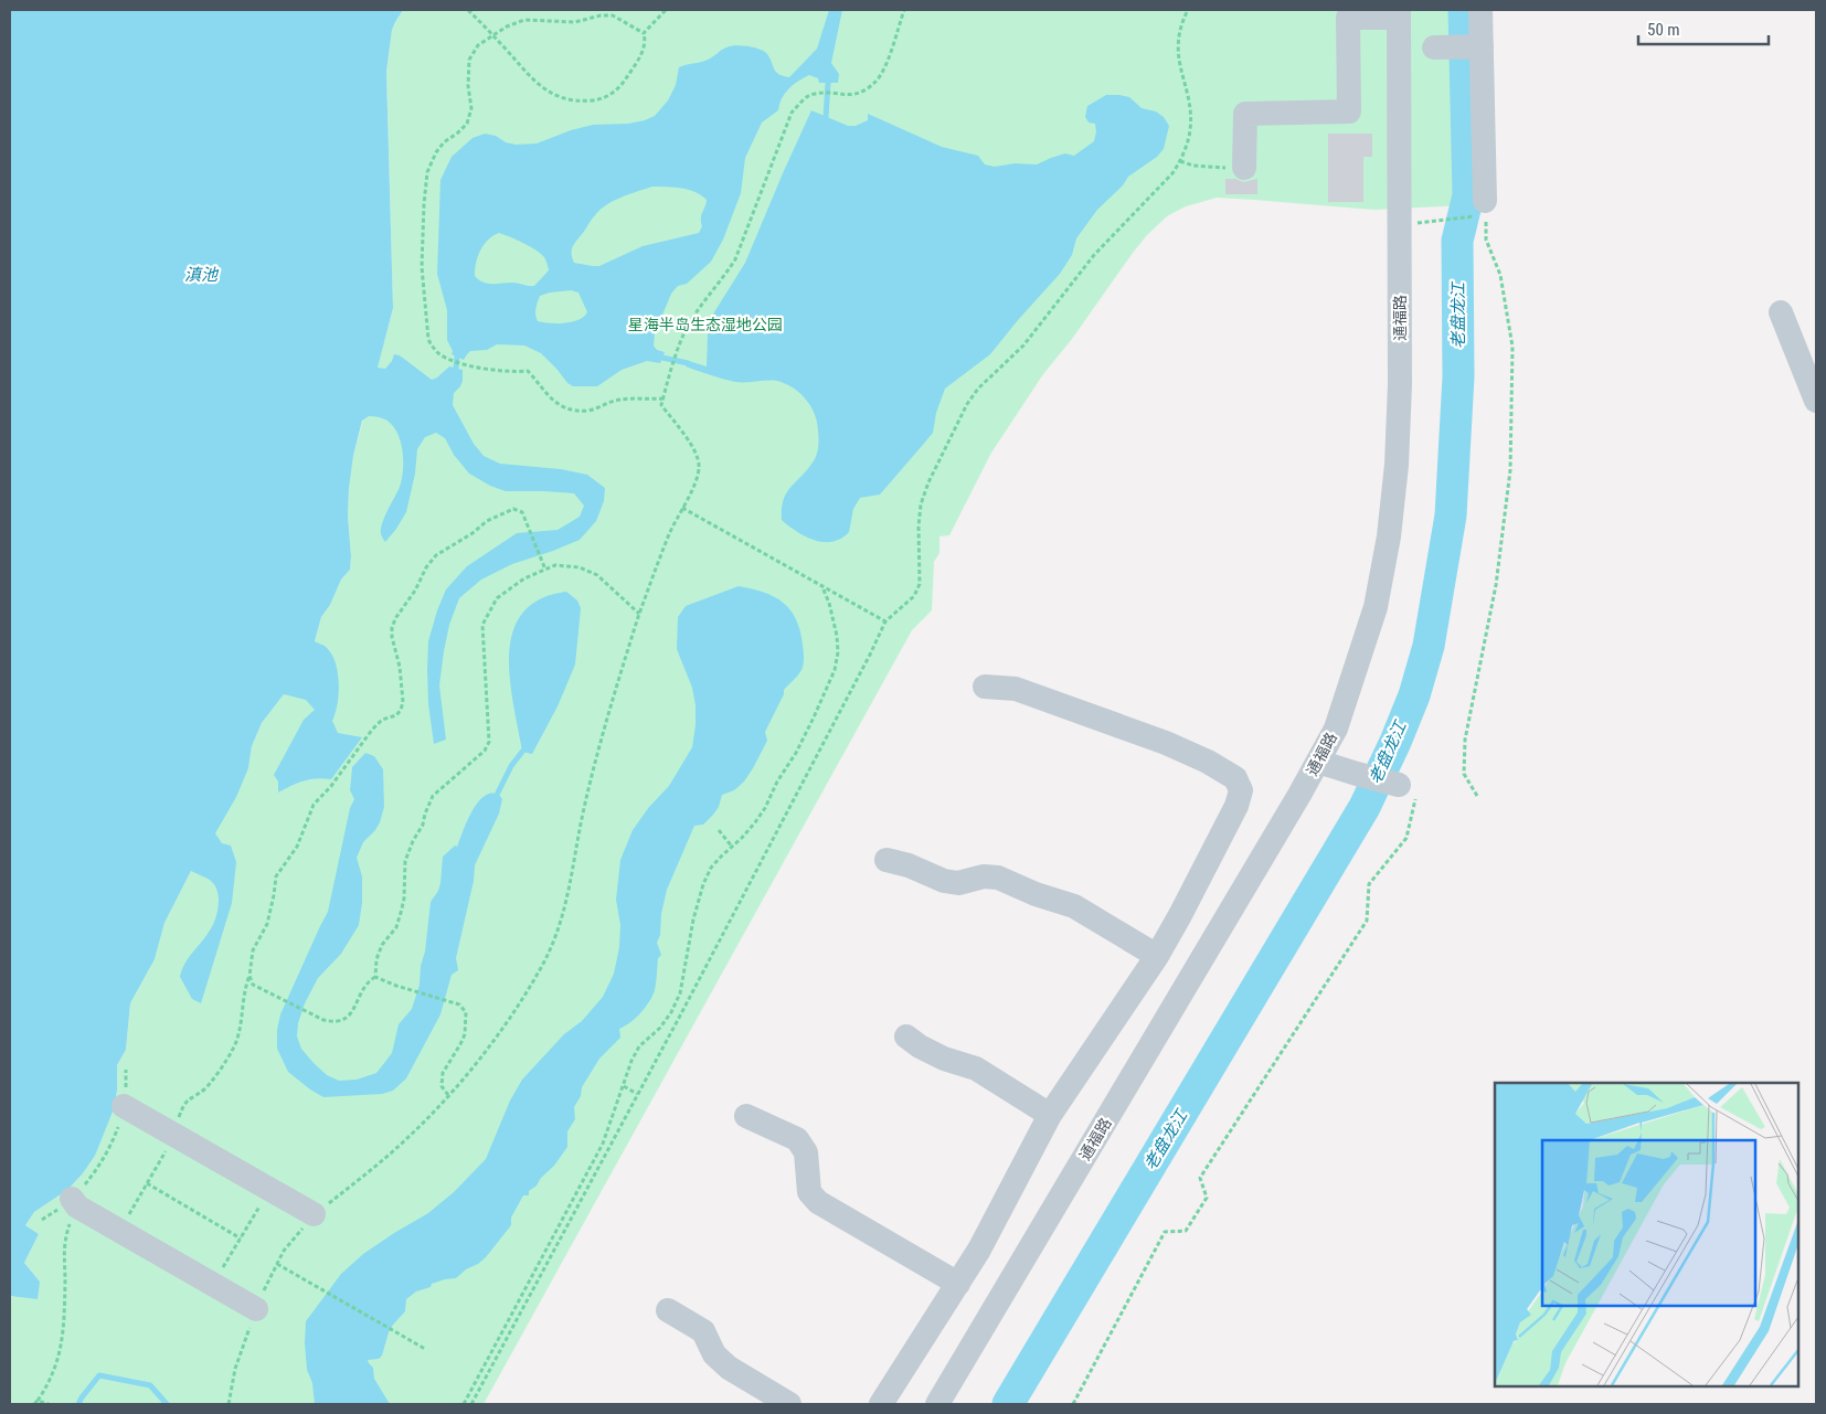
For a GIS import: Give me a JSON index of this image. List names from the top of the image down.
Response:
{
  "streets": {
    "street": ["通福路"]
  },
  "water": ["滇池", "老盘龙江"],
  "parks": ["星海半岛生态湿地公园"],
  "scale_bar": "50 m"
}
